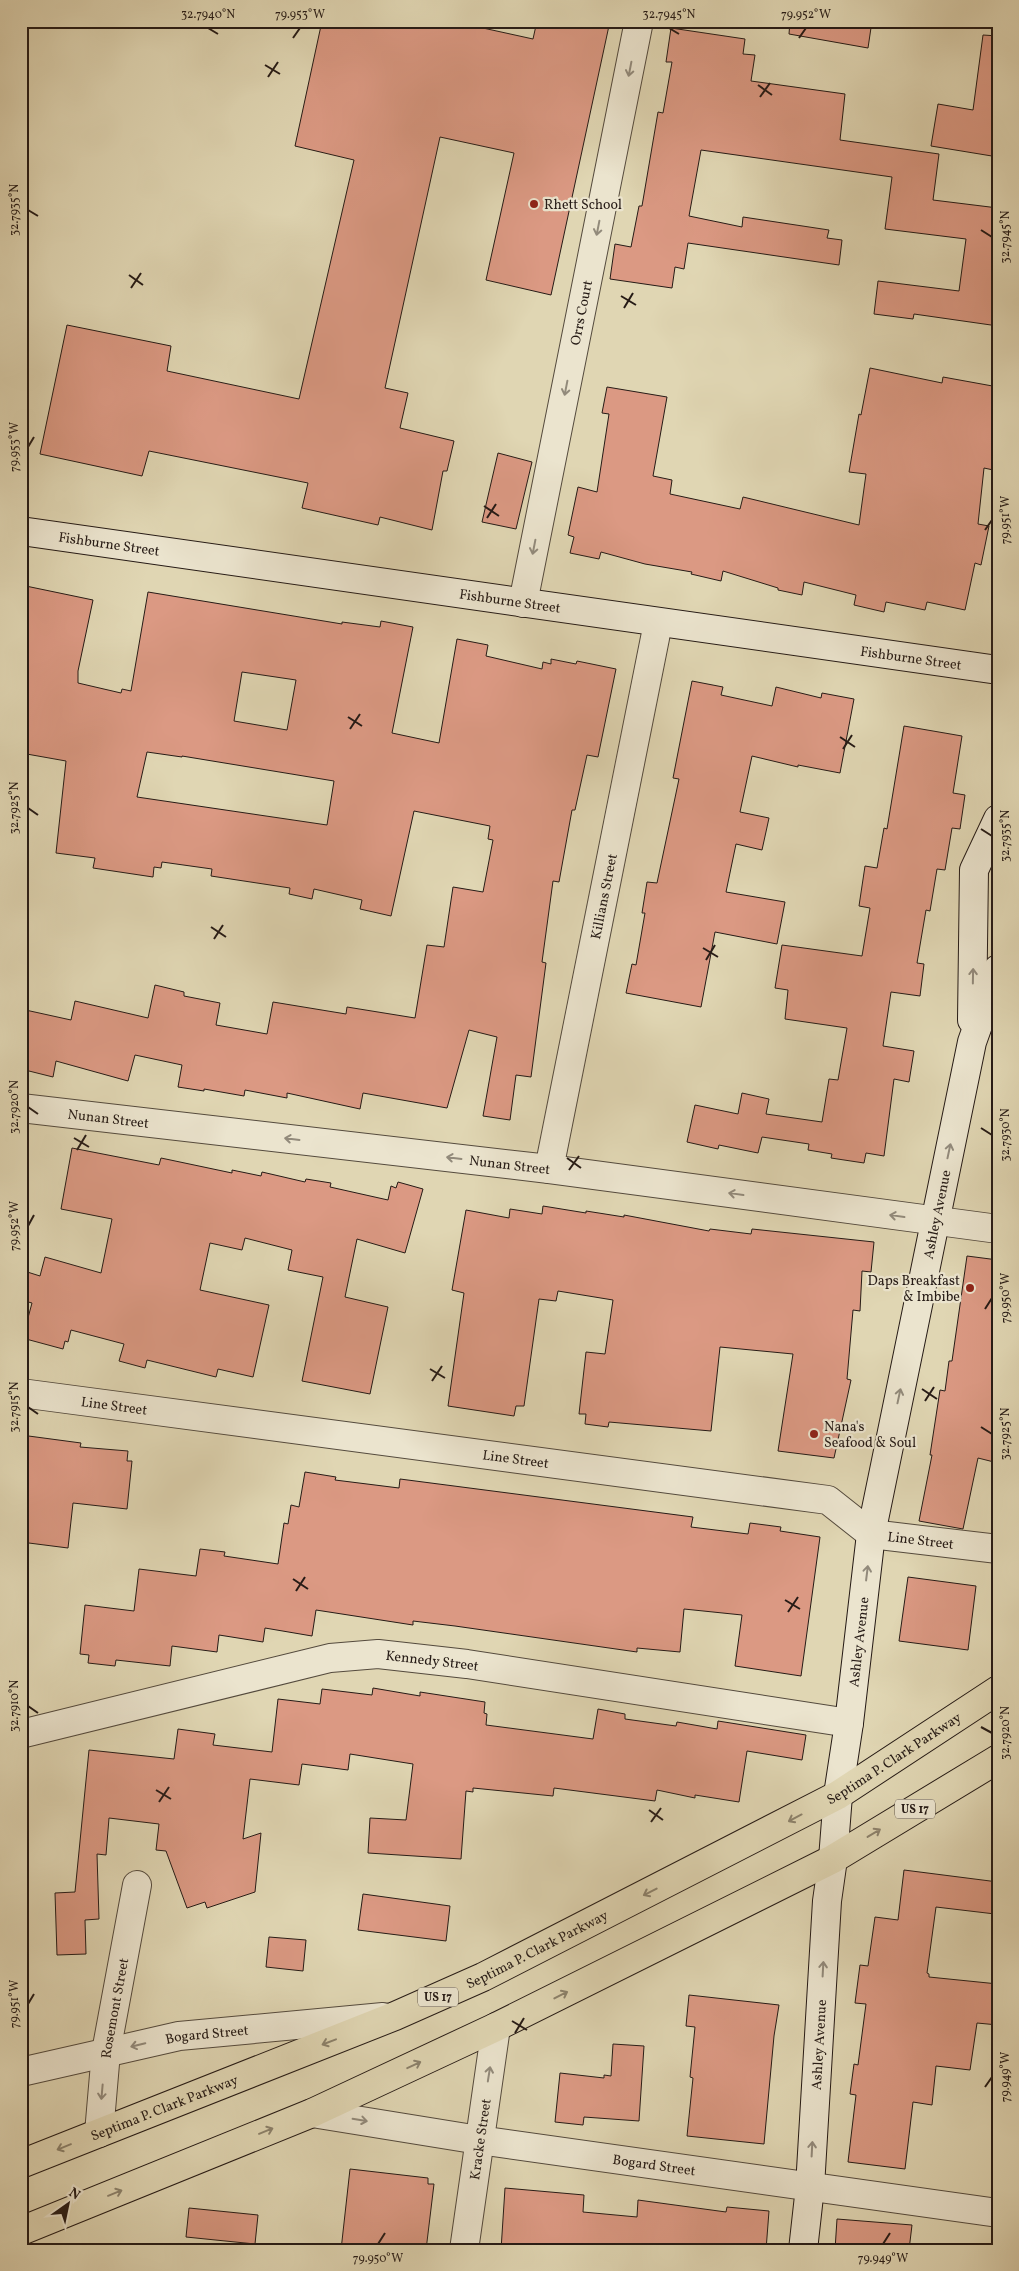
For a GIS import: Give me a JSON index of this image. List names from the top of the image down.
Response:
{
  "streets": {
    "highway": ["Septima P. Clark Parkway", "US 17"],
    "street": [
      "Orrs Court",
      "Fishburne Street",
      "Killians Street",
      "Nunan Street",
      "Ashley Avenue",
      "Line Street",
      "Kennedy Street",
      "Rosemont Street",
      "Bogard Street",
      "Kracke Street"
    ]
  },
  "crossings": [
    ["Orrs Court", "Fishburne Street"],
    ["Fishburne Street", "Killians Street"],
    ["Killians Street", "Nunan Street"],
    ["Nunan Street", "Ashley Avenue"],
    ["Ashley Avenue", "Line Street"],
    ["Ashley Avenue", "Kennedy Street"],
    ["Ashley Avenue", "Septima P. Clark Parkway"],
    ["Ashley Avenue", "US 17"],
    ["Ashley Avenue", "Bogard Street"],
    ["Septima P. Clark Parkway", "Rosemont Street"],
    ["Septima P. Clark Parkway", "Bogard Street"],
    ["US 17", "Bogard Street"],
    ["US 17", "Kracke Street"],
    ["Rosemont Street", "Bogard Street"],
    ["Bogard Street", "Kracke Street"]
  ],
  "one_way": [
    "Orrs Court",
    "Nunan Street",
    "Ashley Avenue",
    "Kracke Street"
  ],
  "places": ["Rhett School", "Daps Breakfast & Imbibe", "Nana's Seafood & Soul"],
  "north": "top right",
  "coordinates": [
    "32.7940°N",
    "79.953°W",
    "32.7945°N",
    "79.952°W",
    "32.7935°N",
    "79.951°W",
    "32.7925°N",
    "32.7920°N",
    "32.7930°N",
    "79.950°W",
    "32.7915°N",
    "32.7910°N",
    "79.949°W"
  ]
}
